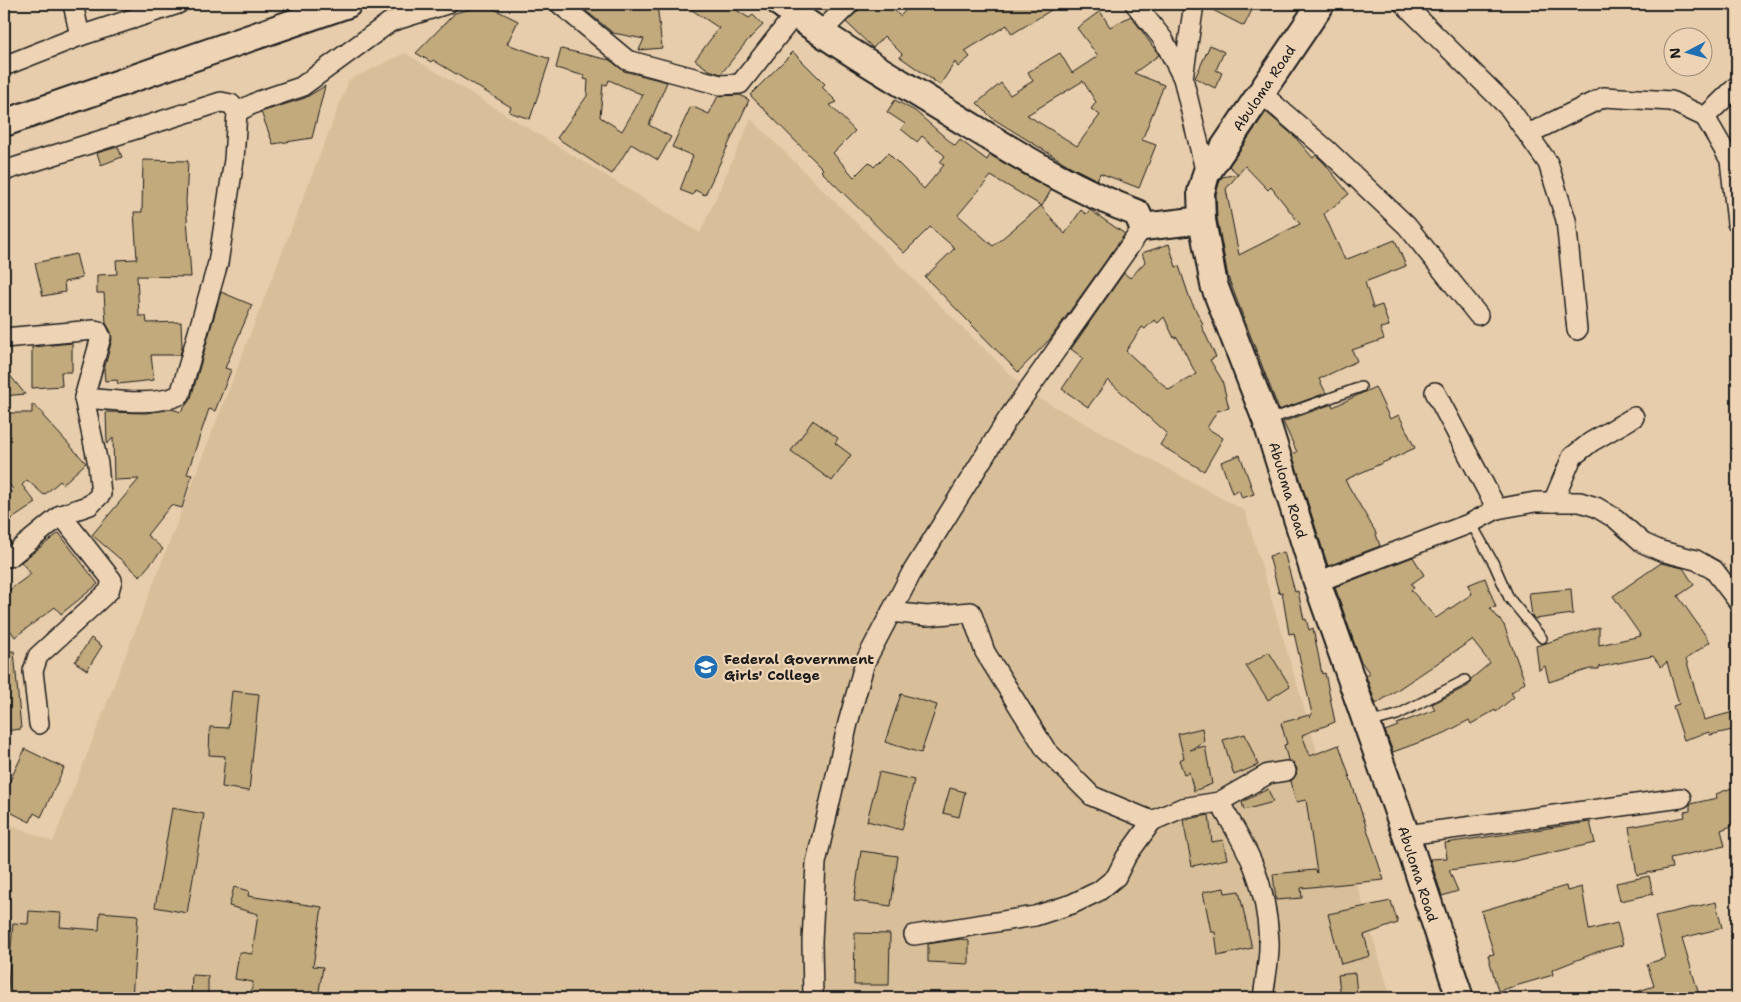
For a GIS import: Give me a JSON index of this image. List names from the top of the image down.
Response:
{
  "streets": {
    "street": ["Abuloma Road"]
  },
  "places": {
    "school or university": ["Federal Government Girls' College"]
  },
  "north": "left"
}
